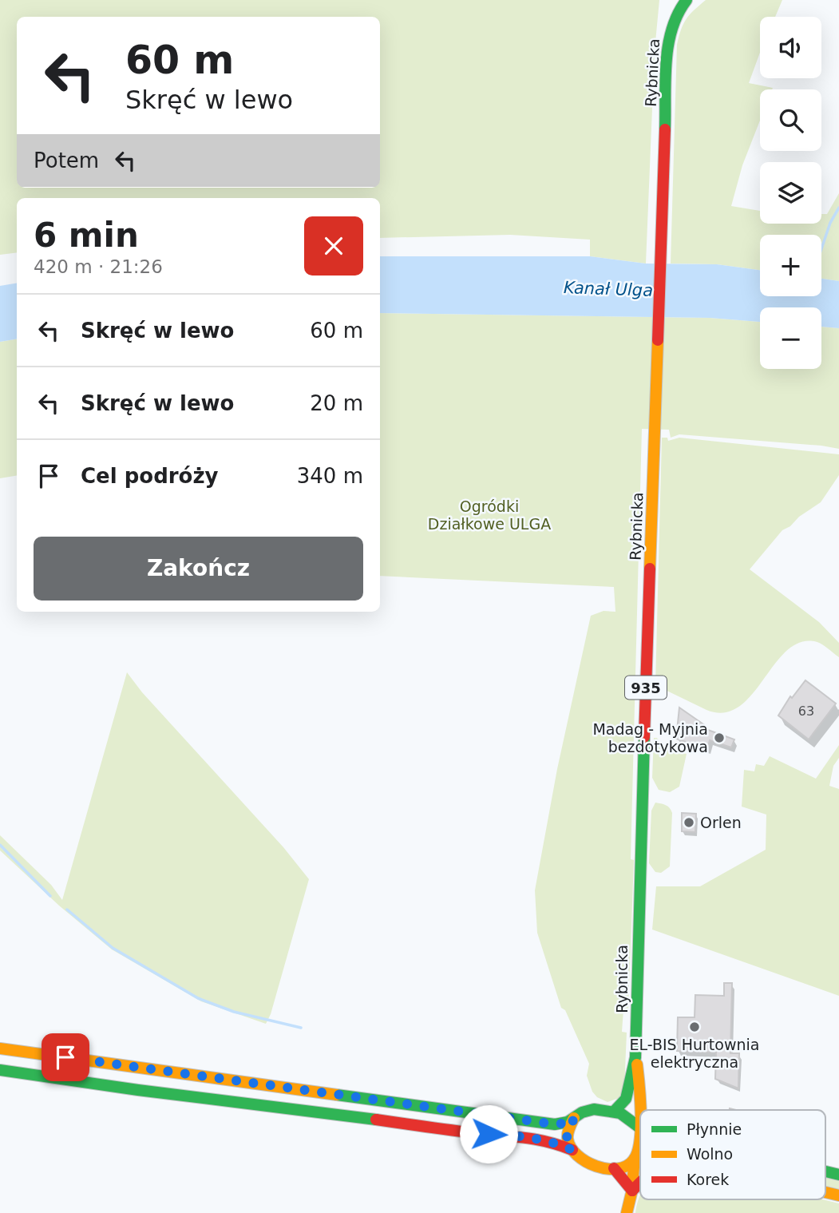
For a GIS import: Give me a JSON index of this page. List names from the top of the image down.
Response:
{
  "streets": {
    "main road": ["Rybnicka", "935"]
  },
  "crossings": [
    ["Rybnicka", "935"]
  ],
  "water": ["Kanał Ulga"],
  "parks": ["Ogródki Działkowe ULGA"],
  "places": ["Madag - Myjnia bezdotykowa", "Orlen", "EL-BIS Hurtownia elektryczna"],
  "house_numbers": ["63"],
  "legend": ["Płynnie", "Wolno", "Korek"],
  "page": {
    "map_buttons": ["+", "−"],
    "turn": ["60 m", "Skręć w lewo"],
    "then": "Potem",
    "heading": ["6 min", "420 m · 21:26"],
    "list": [
      {
        "name": "Skręć w lewo",
        "value": "60 m"
      },
      {
        "name": "Skręć w lewo",
        "value": "20 m"
      },
      {
        "name": "Cel podróży",
        "value": "340 m"
      }
    ],
    "buttons": "Zakończ"
  }
}
